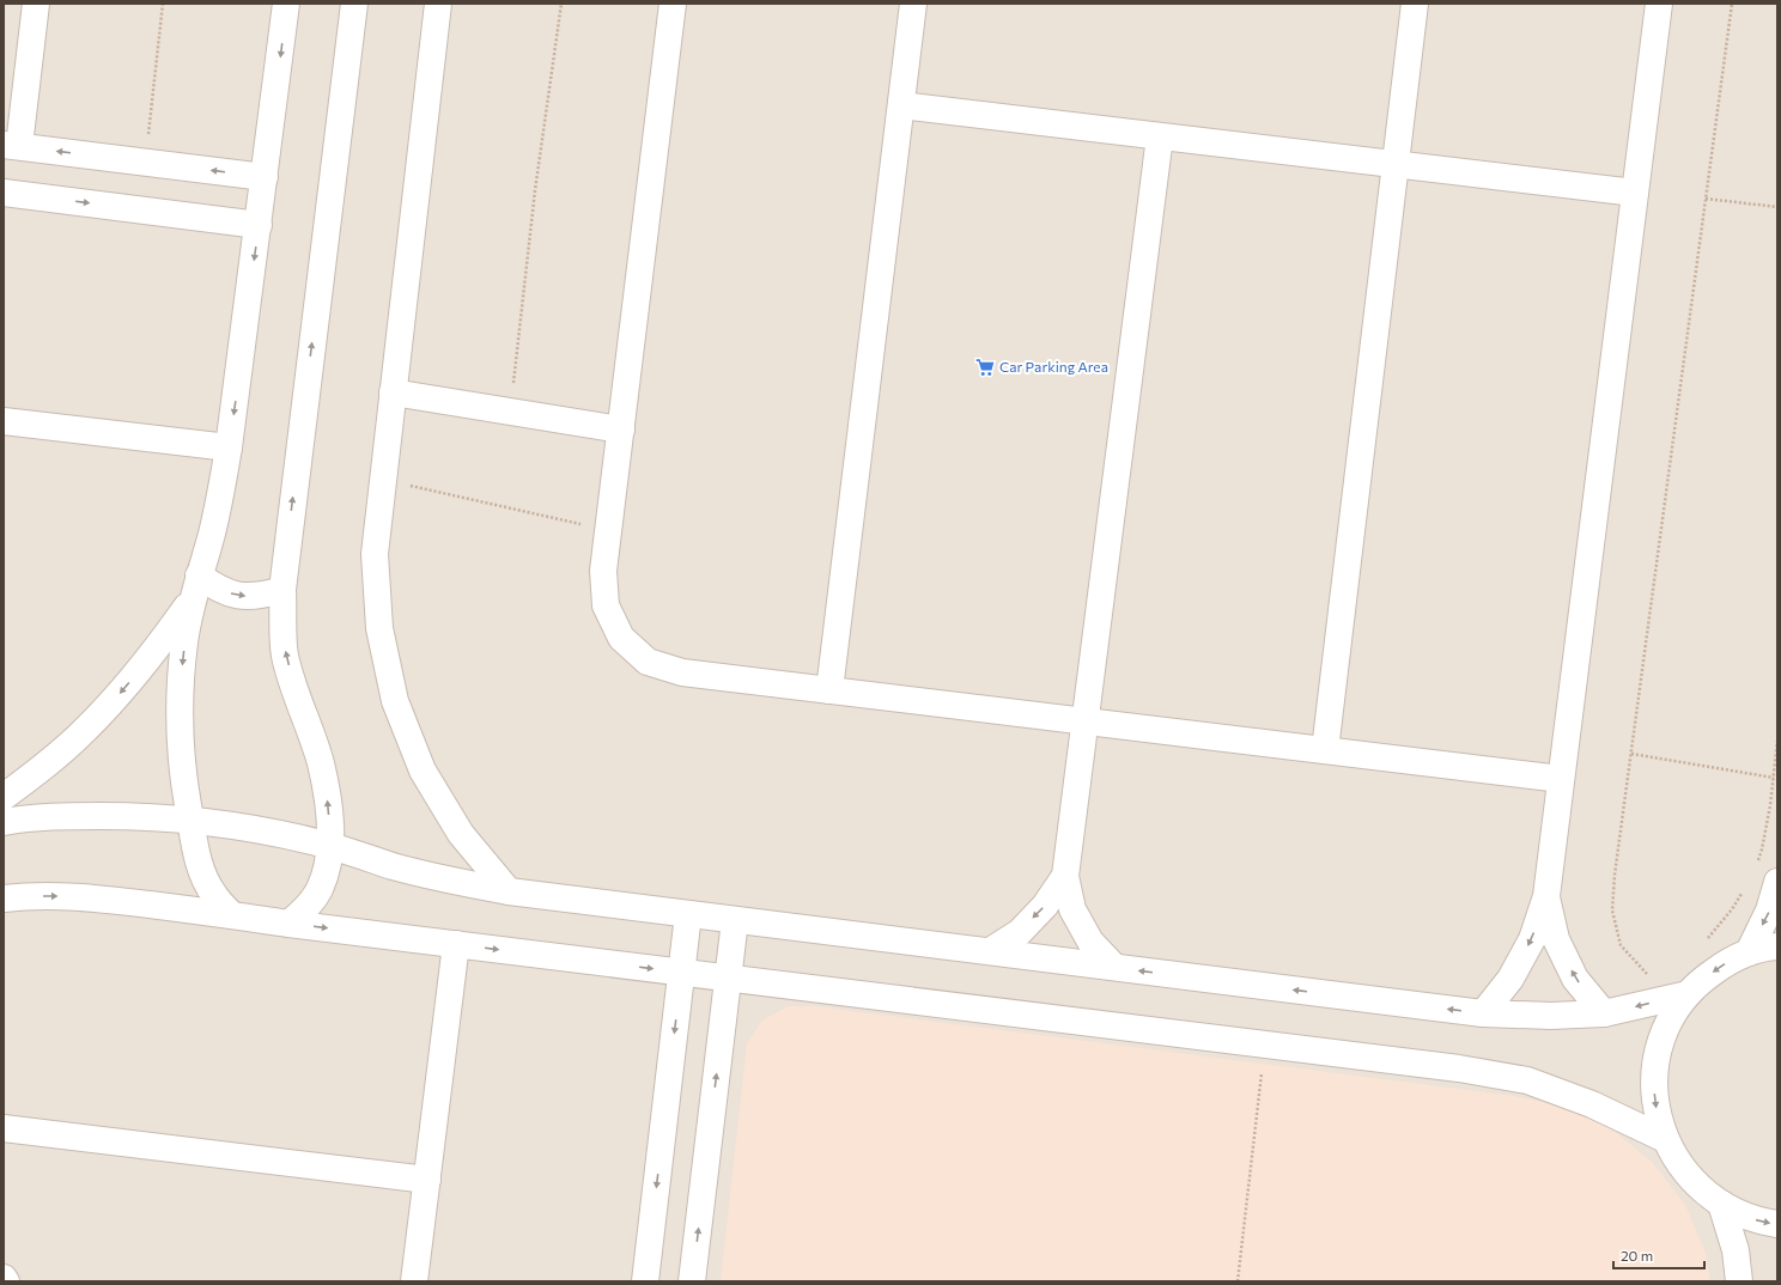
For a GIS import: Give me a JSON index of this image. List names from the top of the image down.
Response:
{
  "places": {
    "supermarket": ["Car Parking Area"]
  },
  "scale_bar": "20 m"
}
